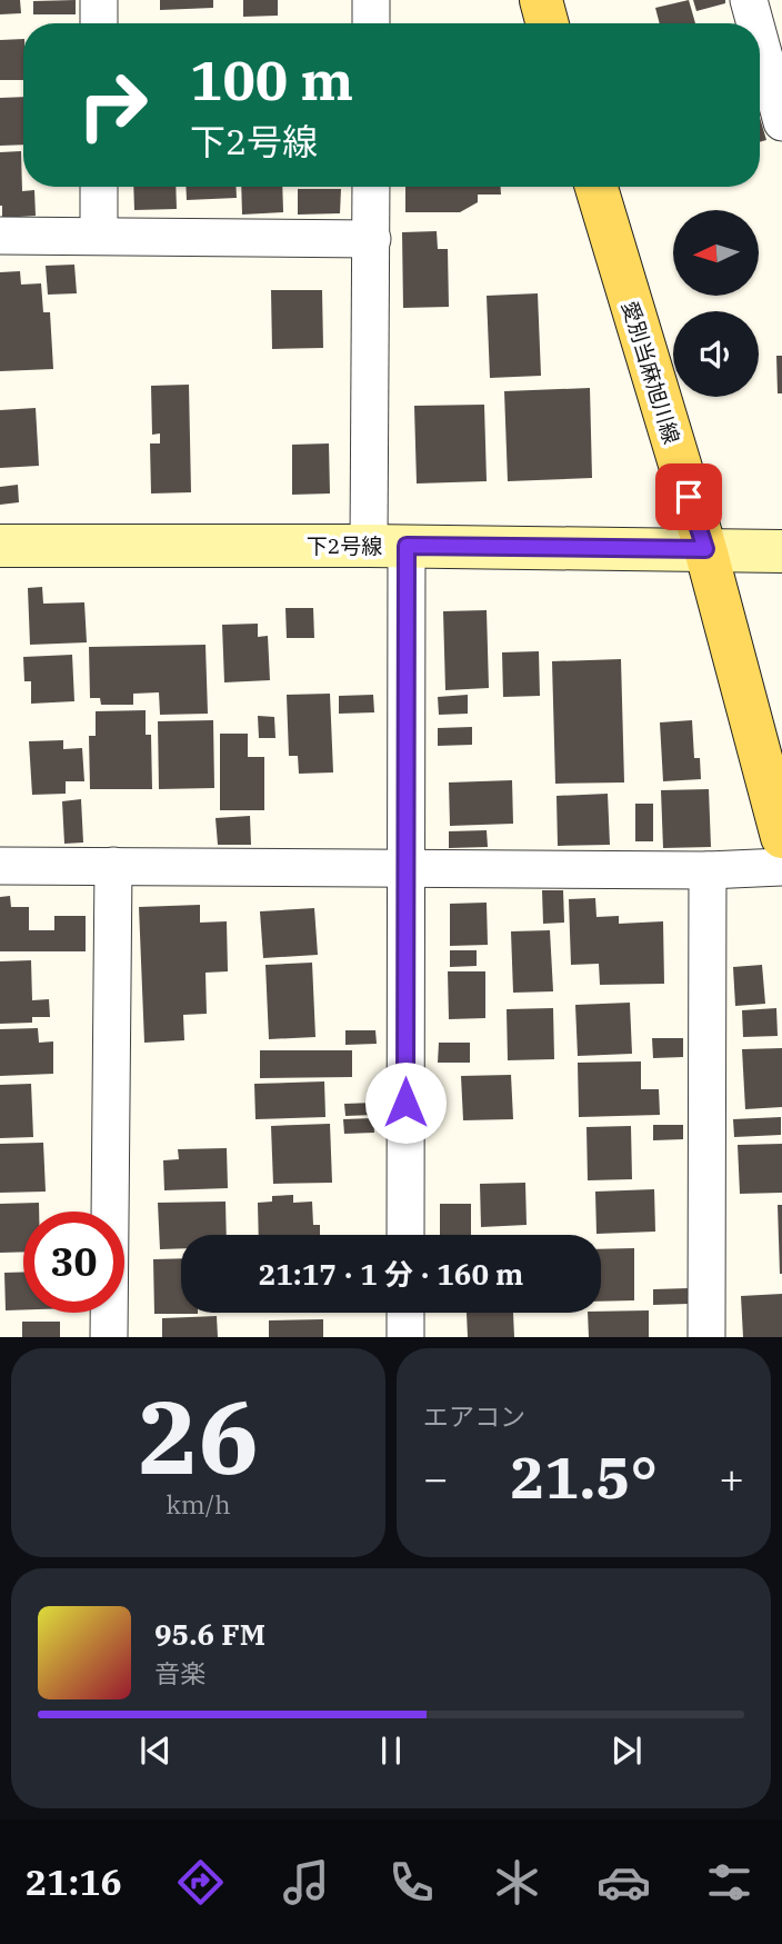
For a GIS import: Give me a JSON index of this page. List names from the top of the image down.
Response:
{
  "streets": {
    "main road": ["愛別当麻旭川線"],
    "street": ["下2号線"]
  },
  "crossings": [
    ["愛別当麻旭川線", "下2号線"]
  ],
  "north": "left",
  "page": {
    "turn": ["100 m", "下2号線"],
    "limit": "30",
    "trip": "21:17 · 1 分 · 160 m",
    "tile": [
      ["26", "km/h"],
      "エアコン"
    ],
    "heat": ["−", "21.5°", "+"],
    "song": ["95.6 FM", "音楽"],
    "tabs": "21:16"
  }
}
